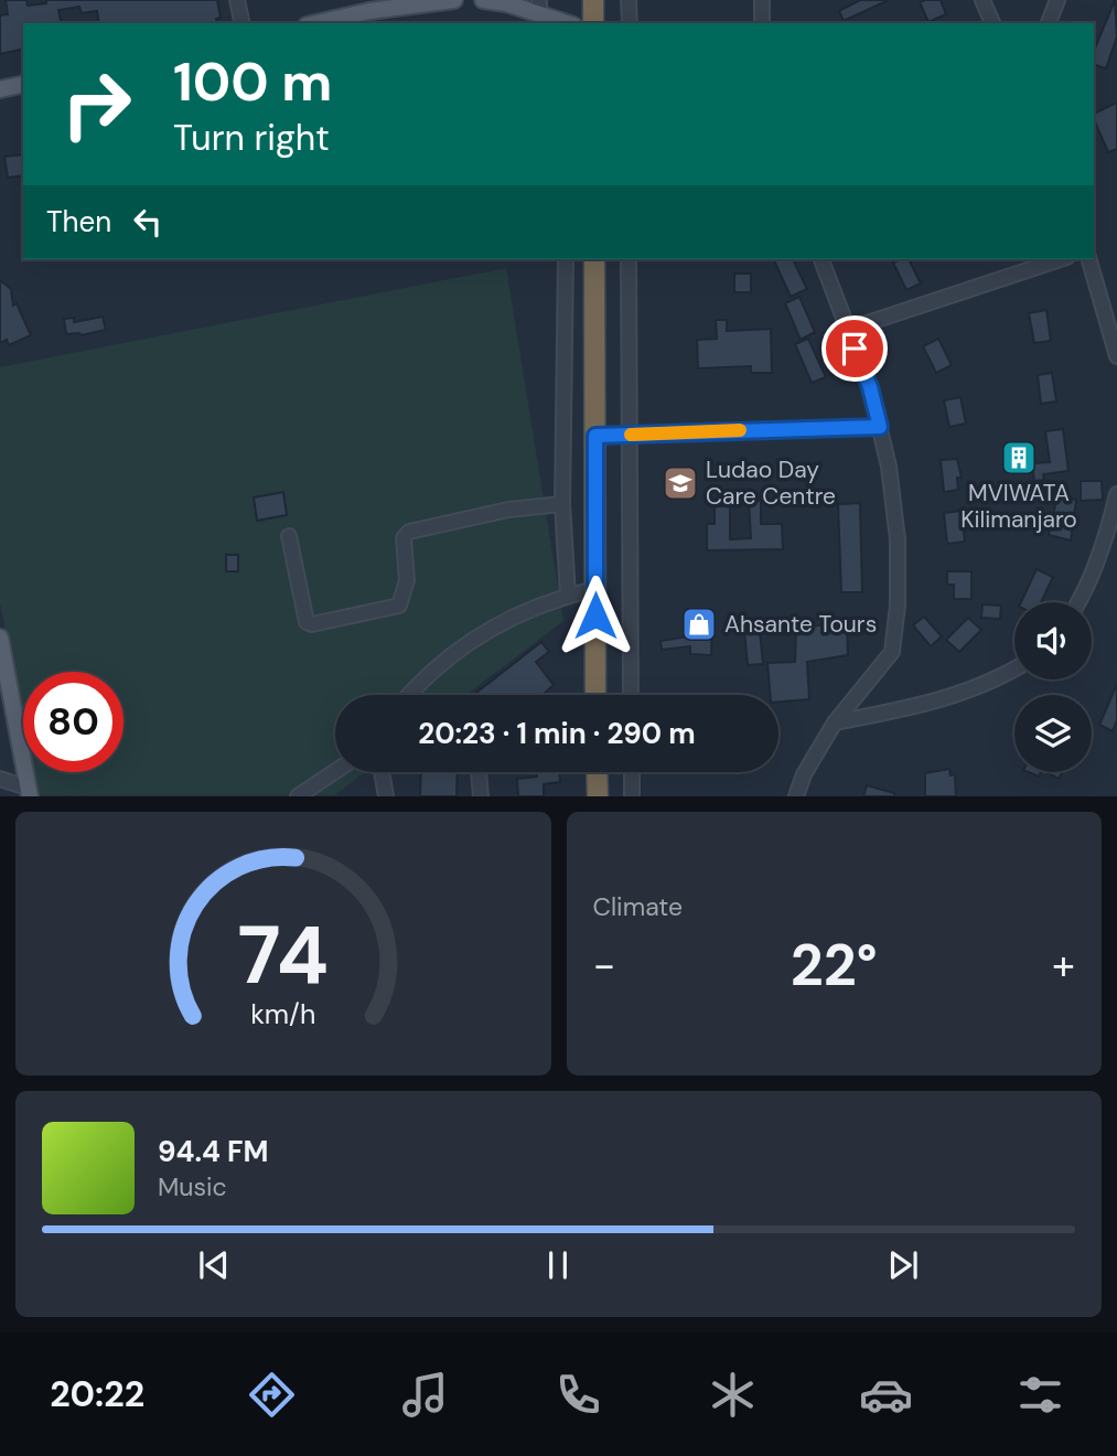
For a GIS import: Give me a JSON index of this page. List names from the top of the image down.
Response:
{
  "places": {
    "building": ["MVIWATA Kilimanjaro"],
    "school or university": ["Ludao Day Care Centre"],
    "shop": ["Ahsante Tours"]
  },
  "page": {
    "turn": ["100 m", "Turn right"],
    "then": "Then",
    "limit": "80",
    "trip": "20:23 · 1 min · 290 m",
    "tile": "Climate",
    "heat": ["−", "22°", "+"],
    "song": ["94.4 FM", "Music"],
    "tabs": "20:22",
    "gauge": ["74", "km/h"]
  }
}
